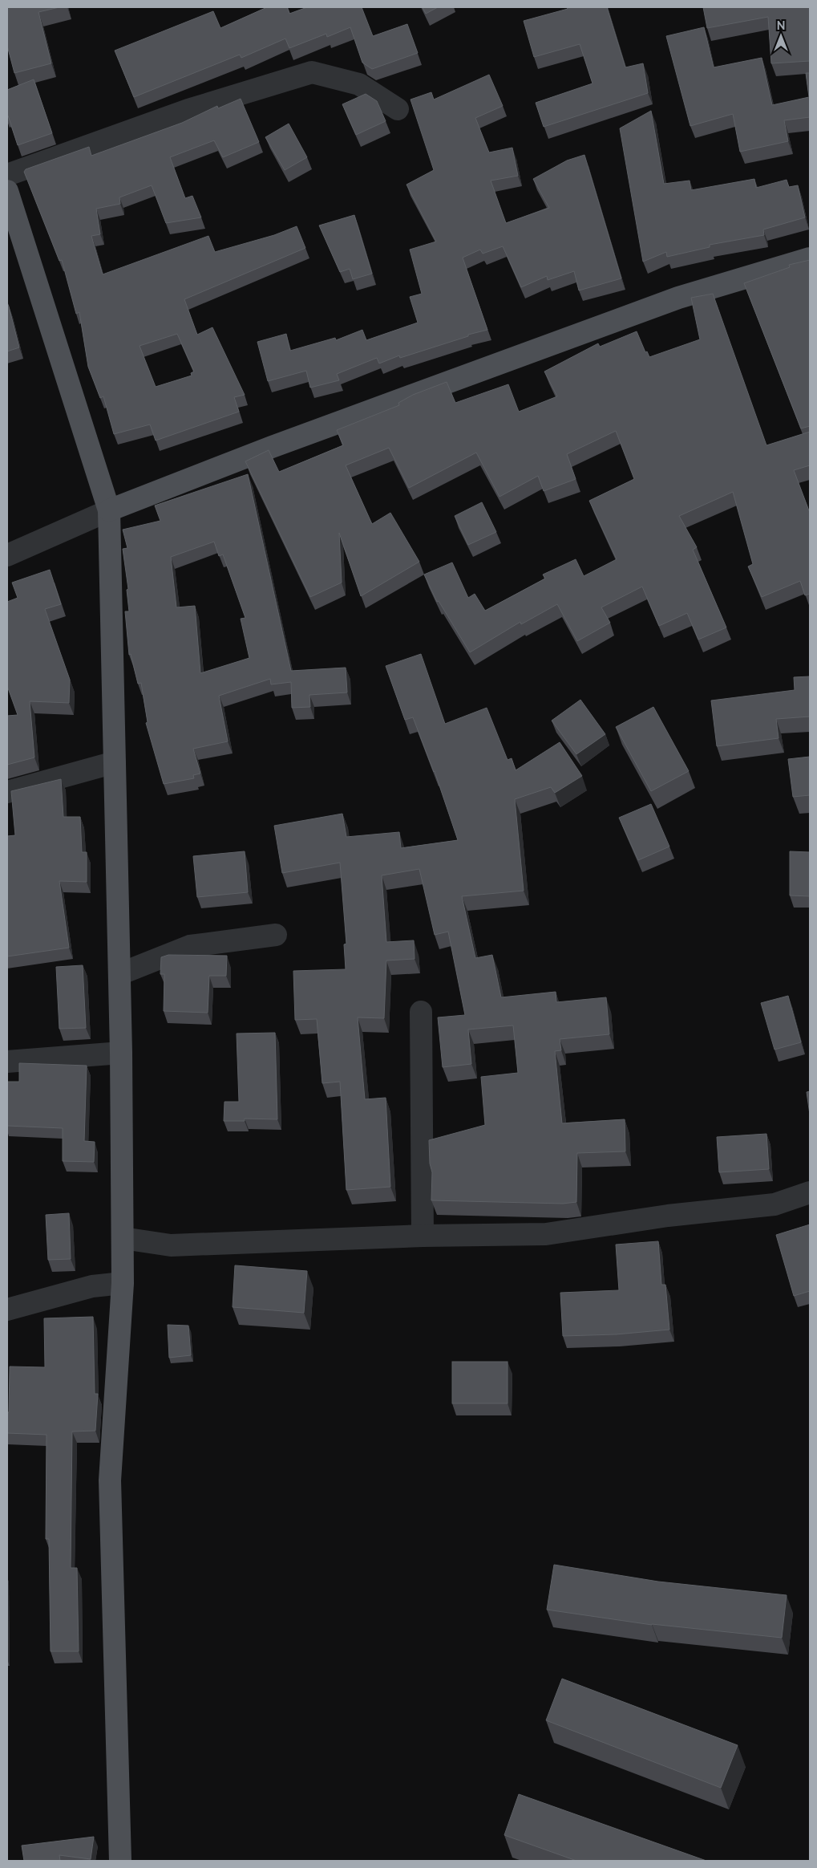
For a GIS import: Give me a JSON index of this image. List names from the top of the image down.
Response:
{
  "north": "top"
}
